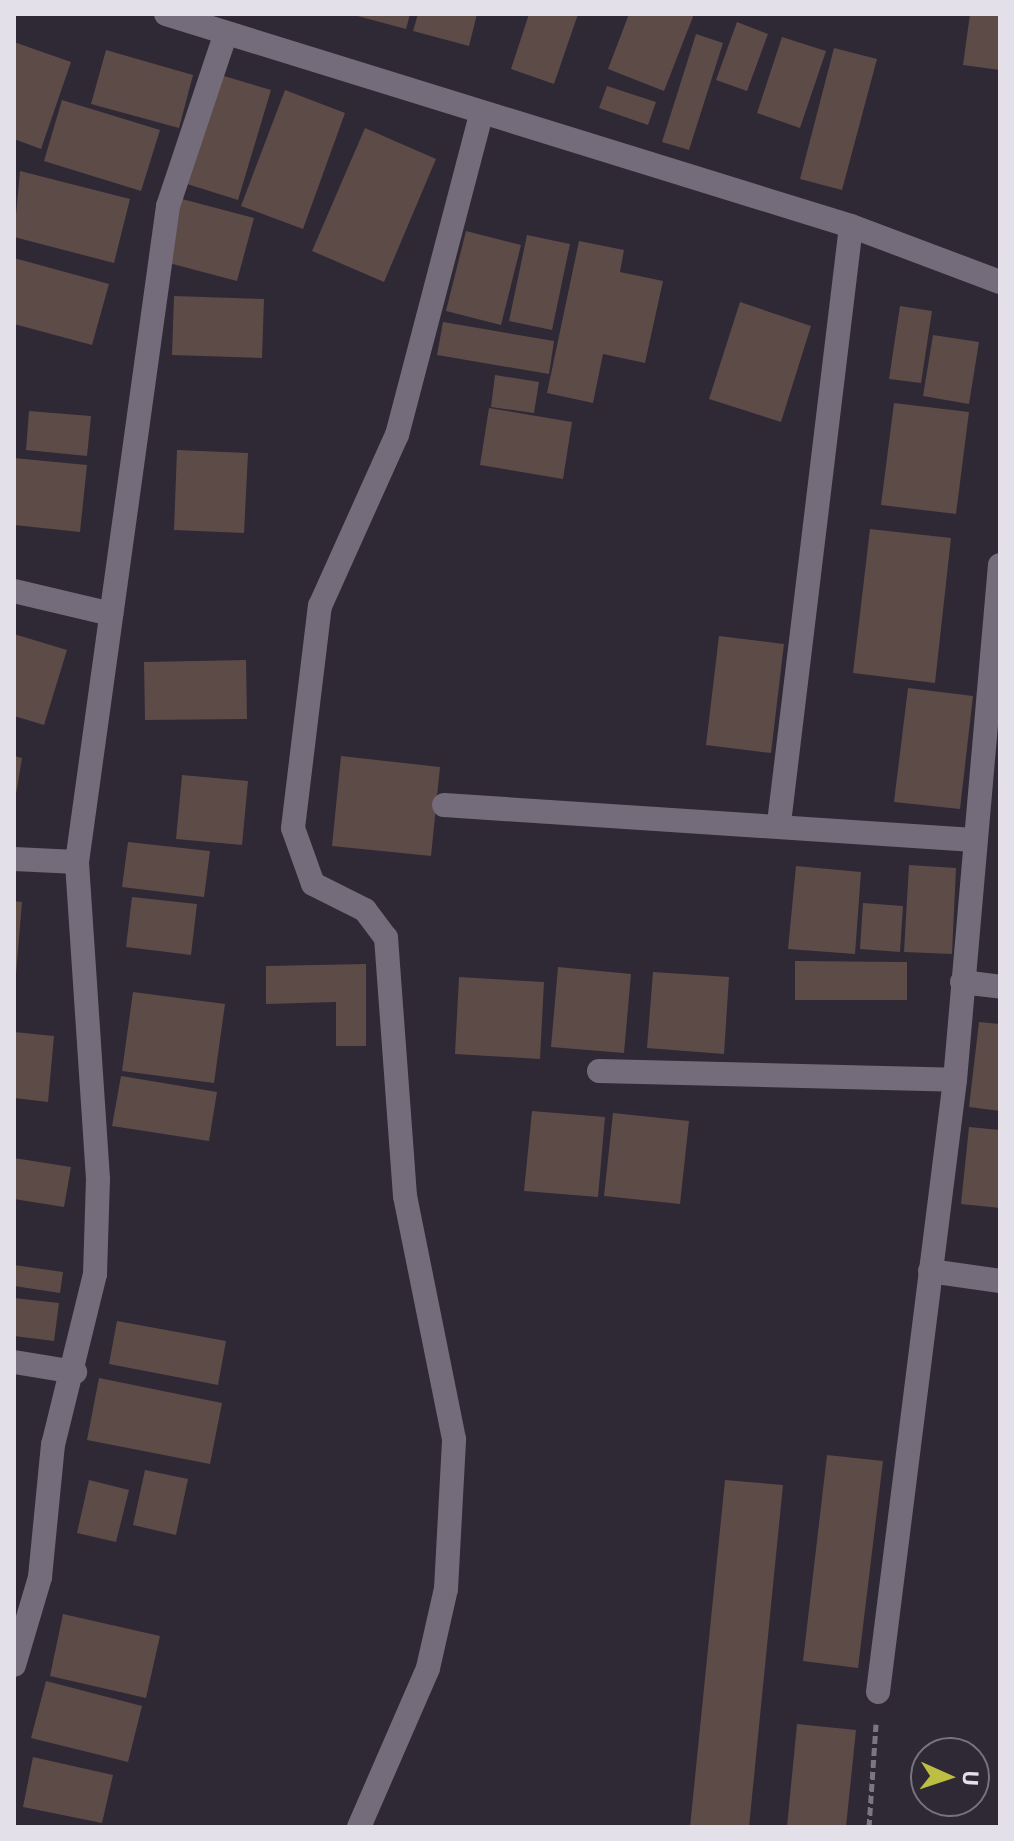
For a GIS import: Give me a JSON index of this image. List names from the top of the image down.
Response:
{
  "north": "right"
}
